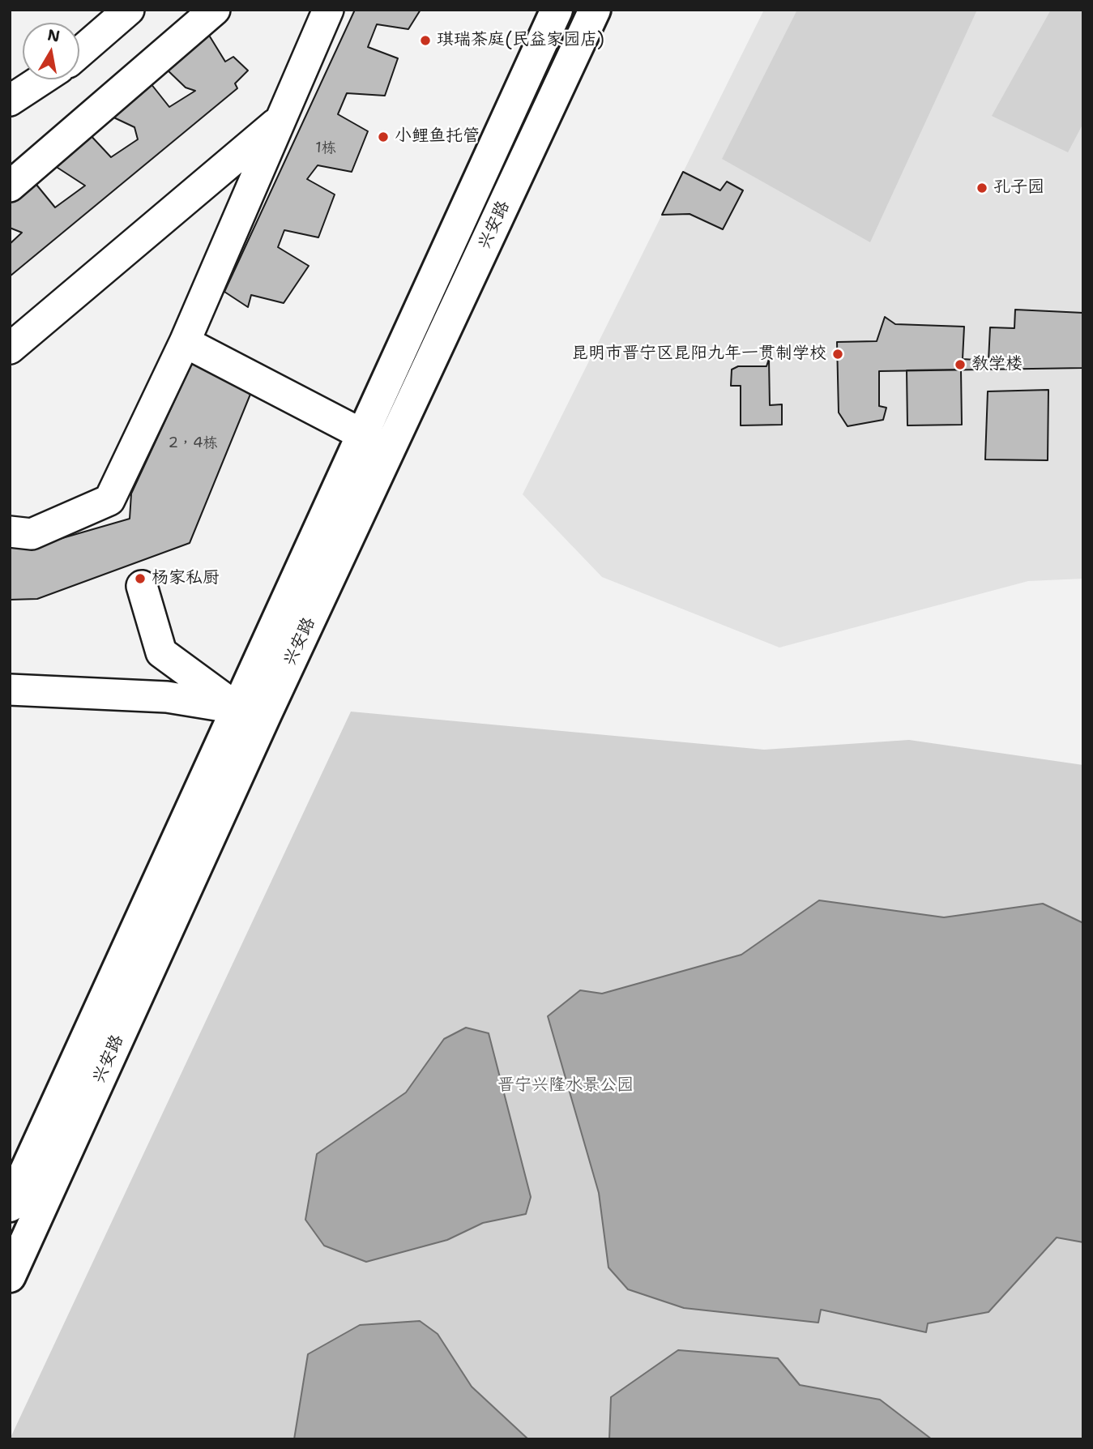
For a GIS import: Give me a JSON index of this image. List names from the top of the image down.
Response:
{
  "streets": {
    "main road": ["兴安路"]
  },
  "parks": ["晋宁兴隆水景公园"],
  "places": [
    "琪瑞茶庭(民益家园店)",
    "小鲤鱼托管",
    "孔子园",
    "昆明市晋宁区昆阳九年一贯制学校",
    "教学楼",
    "杨家私厨"
  ],
  "house_numbers": ["1栋", "2，4栋"],
  "north": "top"
}
